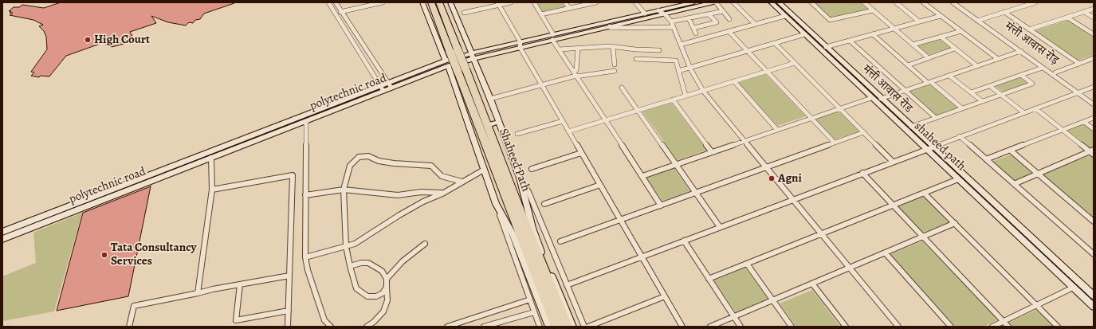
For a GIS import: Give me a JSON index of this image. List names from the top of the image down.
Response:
{
  "streets": {
    "highway": ["Shaheed Path"],
    "street": [
      "मंत्ती आवास रोड़",
      "मंत्ती आवास रोड",
      "polytechnic road",
      "shaheed path"
    ]
  },
  "places": ["High Court", "Agni", "Tata Consultancy Services"]
}
